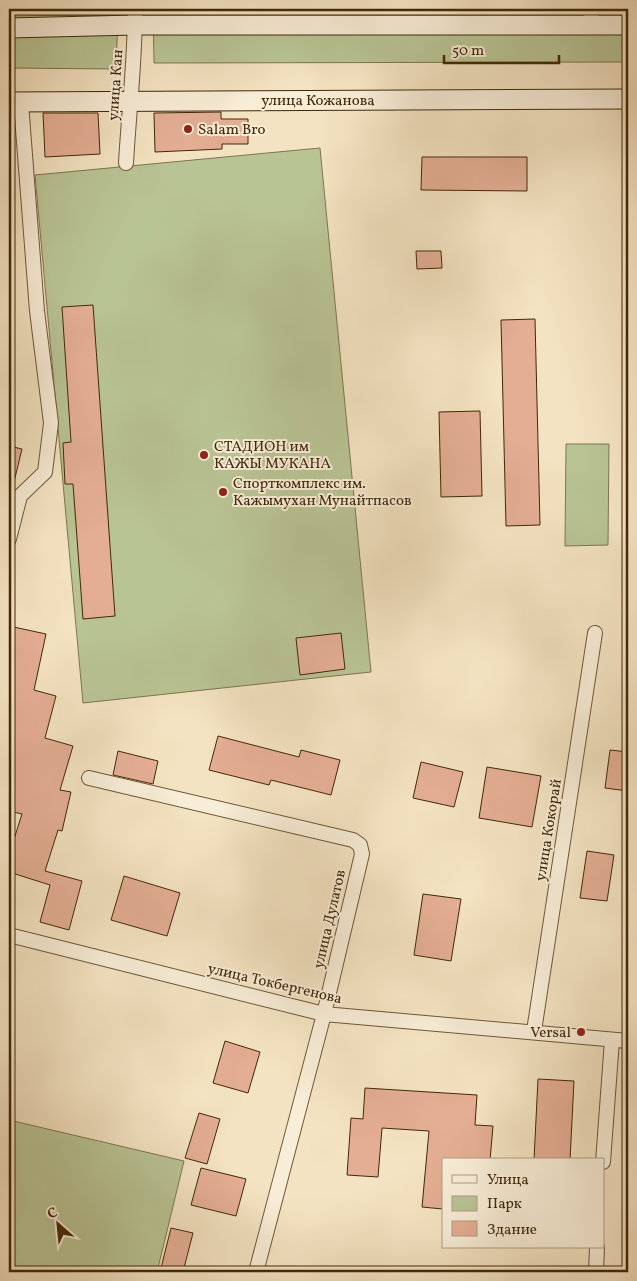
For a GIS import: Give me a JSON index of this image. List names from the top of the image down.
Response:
{
  "streets": {
    "street": [
      "улица Кан",
      "улица Кожанова",
      "улица Кокорай",
      "улица Дулатов",
      "улица Токбергенова"
    ]
  },
  "crossings": [
    ["улица Кан", "улица Кожанова"],
    ["улица Кокорай", "улица Токбергенова"],
    ["улица Дулатов", "улица Токбергенова"]
  ],
  "places": [
    "Salam Bro",
    "СТАДИОН им КАЖЫ МУКАНА",
    "Спорткомплекс им. Кажымухан Мунайтпасов",
    "Versal"
  ],
  "legend": ["Улица", "Парк", "Здание"],
  "scale_bar": "50 m",
  "north": "top left"
}
